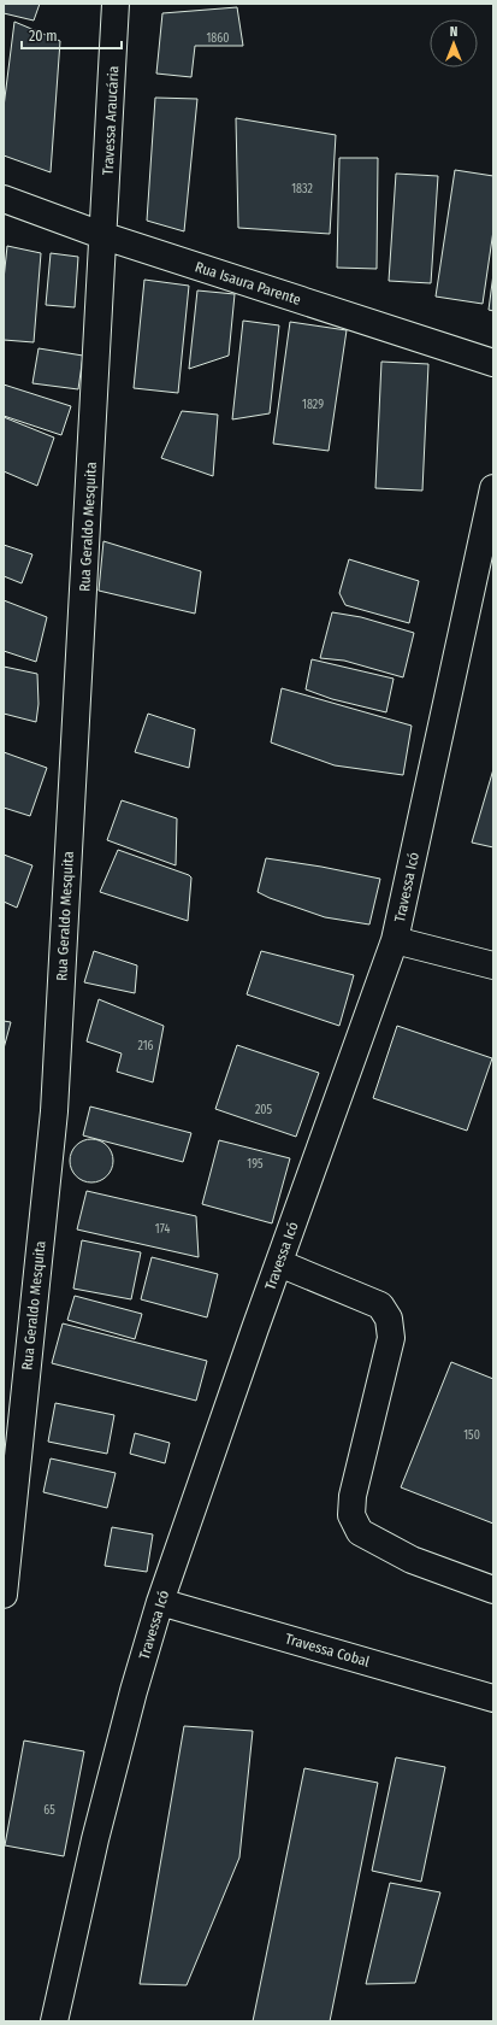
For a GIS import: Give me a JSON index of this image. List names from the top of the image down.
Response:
{
  "streets": {
    "street": [
      "Travessa Araucária",
      "Rua Isaura Parente",
      "Rua Geraldo Mesquita",
      "Travessa Icó",
      "Travessa Cobal"
    ]
  },
  "crossings": [
    ["Travessa Araucária", "Rua Isaura Parente"],
    ["Travessa Araucária", "Rua Geraldo Mesquita"],
    ["Rua Isaura Parente", "Rua Geraldo Mesquita"],
    ["Travessa Icó", "Travessa Cobal"]
  ],
  "house_numbers": [
    "1860",
    "1832",
    "1829",
    "216",
    "205",
    "195",
    "174",
    "150",
    "65"
  ],
  "scale_bar": "20 m",
  "north": "top"
}
